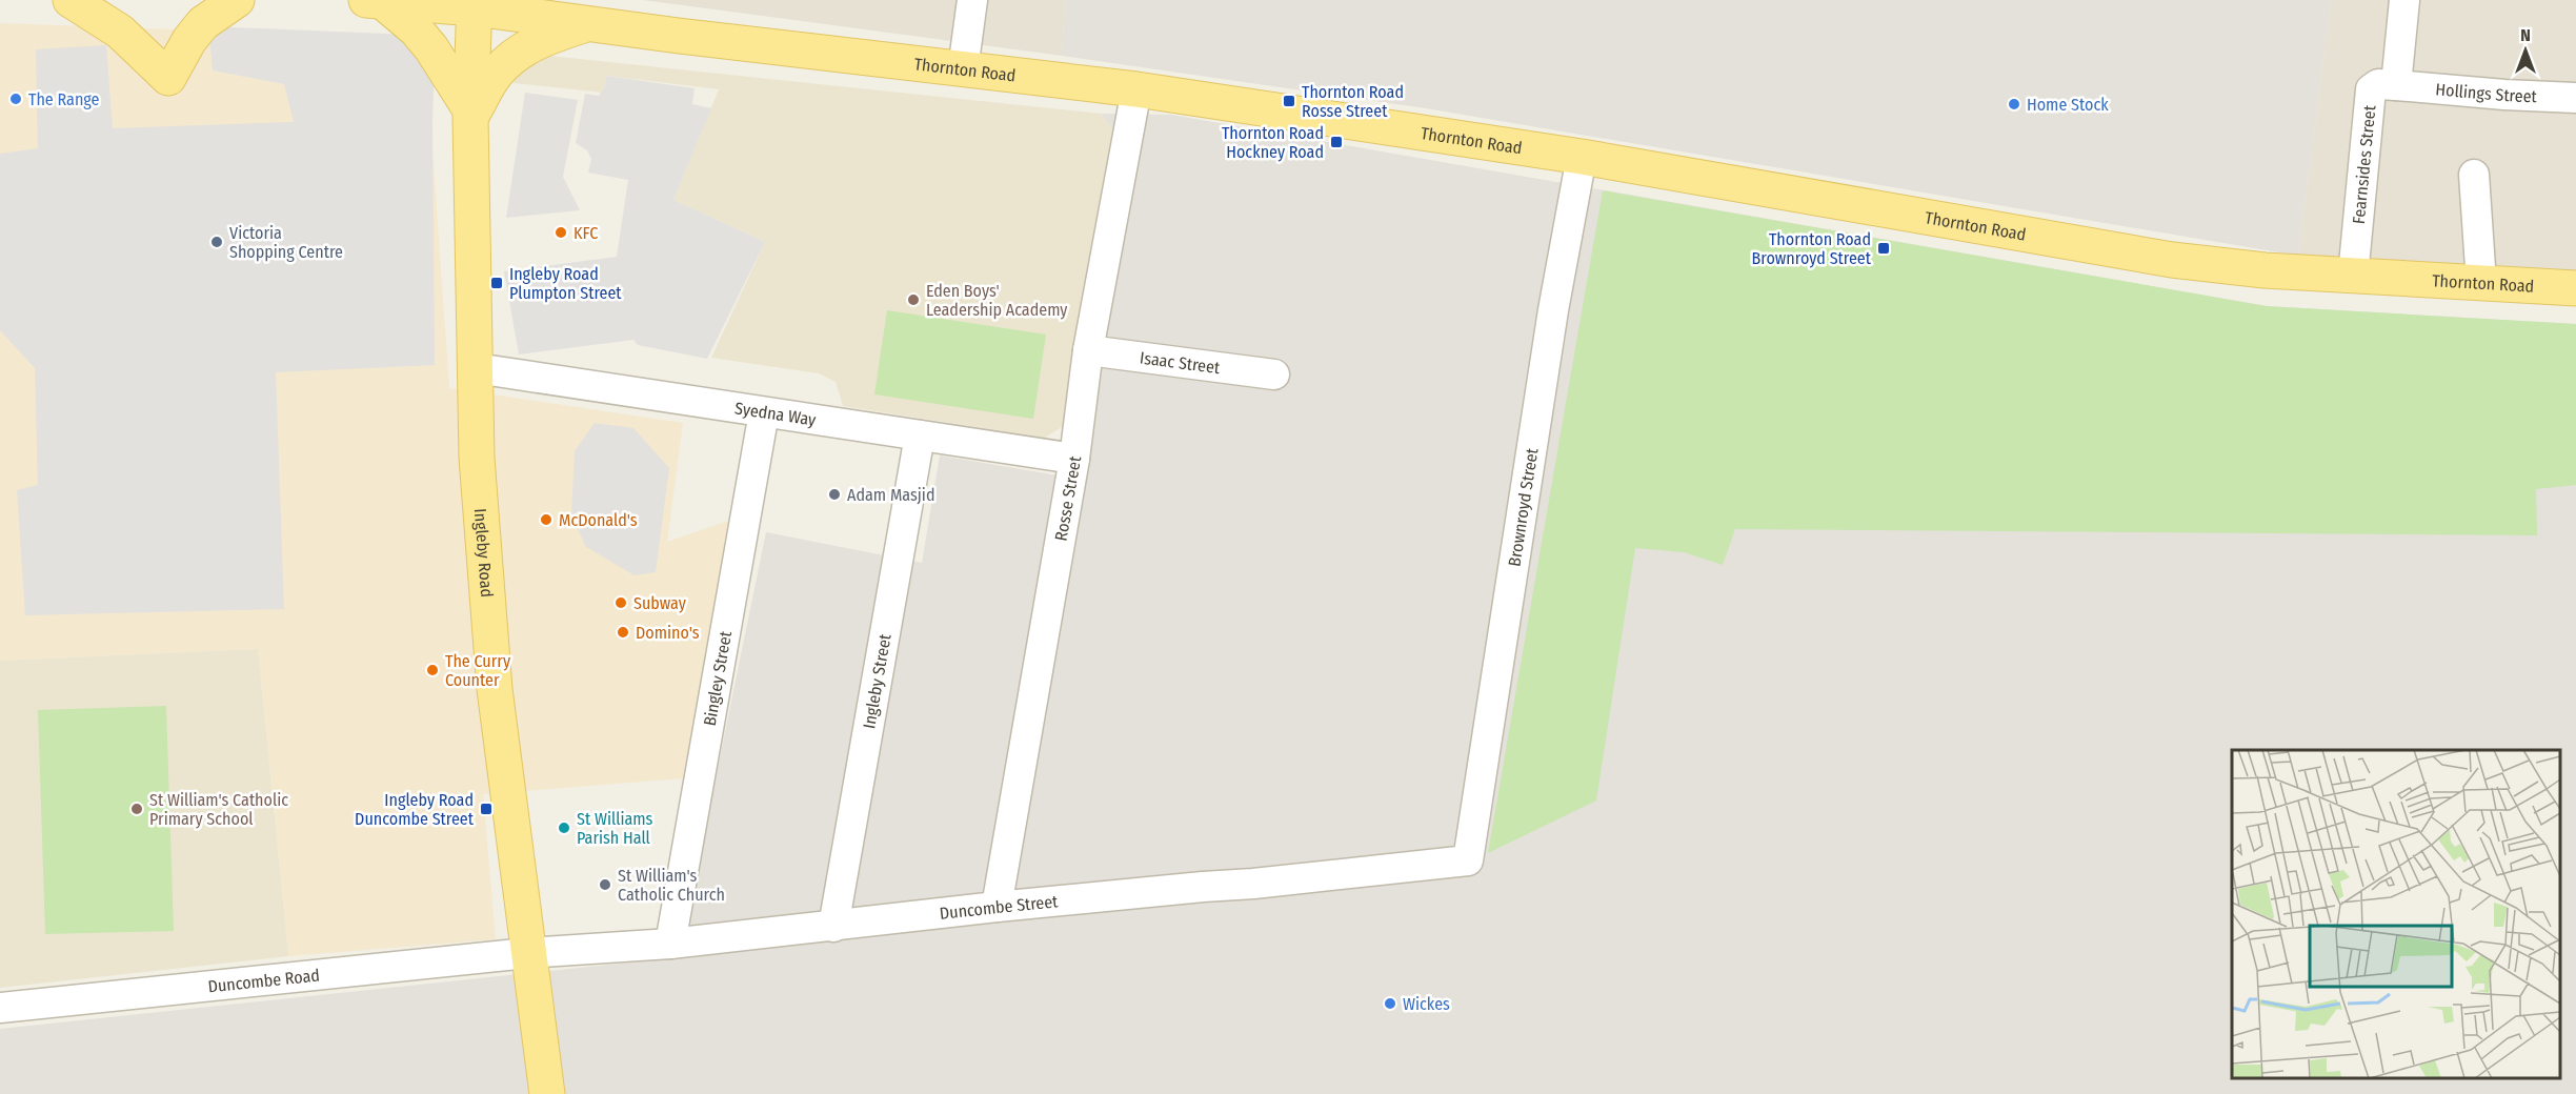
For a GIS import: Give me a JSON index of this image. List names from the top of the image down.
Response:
{
  "streets": {
    "main road": ["Thornton Road", "Ingleby Road"],
    "street": [
      "Hollings Street",
      "Fearnsides Street",
      "Isaac Street",
      "Syedna Way",
      "Rosse Street",
      "Brownroyd Street",
      "Bingley Street",
      "Ingleby Street",
      "Duncombe Street",
      "Duncombe Road"
    ]
  },
  "crossings": [
    ["Thornton Road", "Fearnsides Street"],
    ["Thornton Road", "Rosse Street"],
    ["Thornton Road", "Brownroyd Street"],
    ["Thornton Road", "Ingleby Road"],
    ["Hollings Street", "Fearnsides Street"],
    ["Isaac Street", "Rosse Street"],
    ["Syedna Way", "Rosse Street"],
    ["Syedna Way", "Ingleby Road"],
    ["Syedna Way", "Bingley Street"],
    ["Syedna Way", "Ingleby Street"],
    ["Rosse Street", "Duncombe Street"],
    ["Brownroyd Street", "Duncombe Street"],
    ["Ingleby Road", "Duncombe Street"],
    ["Ingleby Road", "Duncombe Road"],
    ["Bingley Street", "Duncombe Street"],
    ["Ingleby Street", "Duncombe Street"],
    ["Duncombe Street", "Duncombe Road"]
  ],
  "places": {
    "other": [
      "The Range",
      "Home Stock",
      "KFC",
      "Victoria Shopping Centre",
      "Eden Boys' Leadership Academy",
      "Adam Masjid",
      "McDonald's",
      "Subway",
      "Domino's",
      "The Curry Counter",
      "St William's Catholic Primary School",
      "St Williams Parish Hall",
      "St William's Catholic Church",
      "Wickes"
    ],
    "transit": [
      "Thornton Road Rosse Street",
      "Thornton Road Hockney Road",
      "Thornton Road Brownroyd Street",
      "Ingleby Road Plumpton Street",
      "Ingleby Road Duncombe Street"
    ]
  },
  "north": "top"
}
